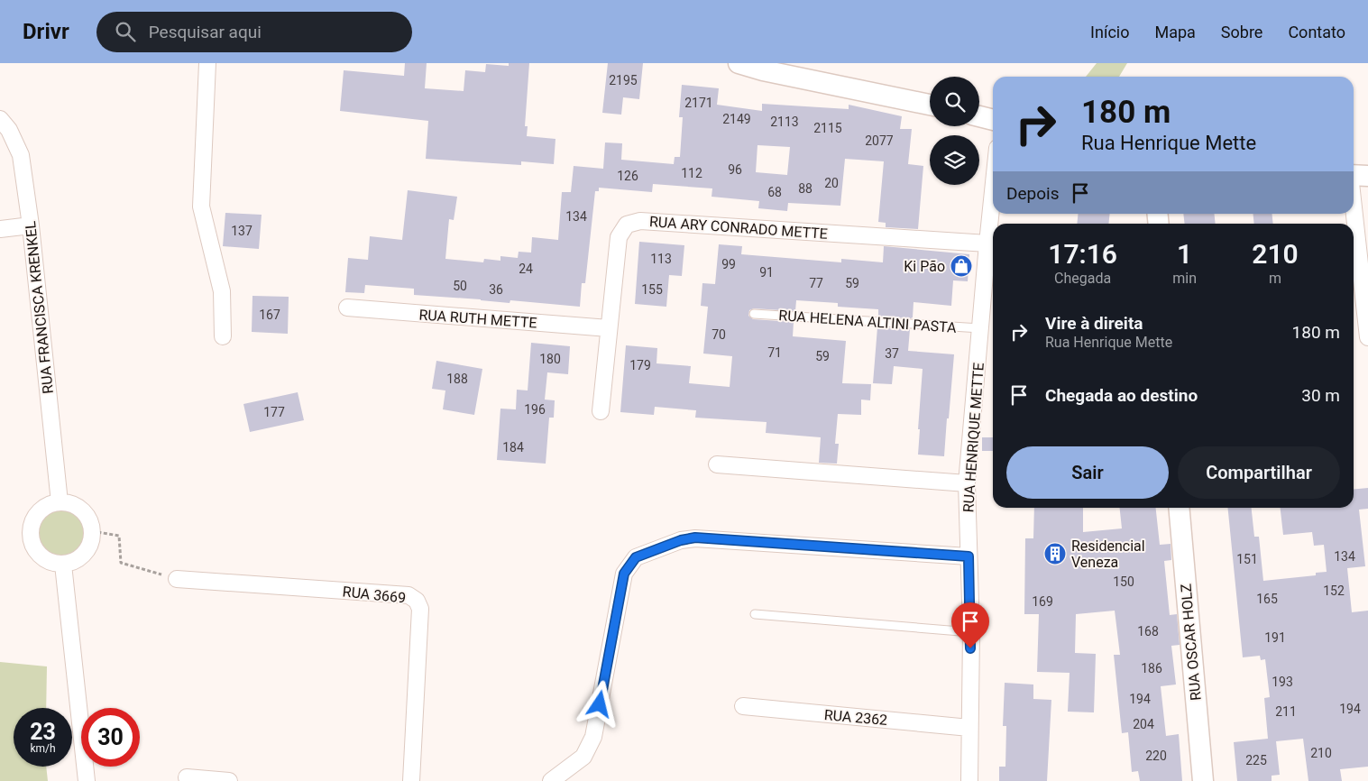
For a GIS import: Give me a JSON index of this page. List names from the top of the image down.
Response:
{
  "streets": {
    "street": [
      "RUA ARY CONRADO METTE",
      "RUA FRANCISCA KRENKEL",
      "RUA RUTH METTE",
      "RUA HENRIQUE METTE",
      "RUA 3669",
      "RUA OSCAR HOLZ",
      "RUA 2362"
    ],
    "lane": ["RUA HELENA ALTINI PASTA"]
  },
  "crossings": [
    ["RUA ARY CONRADO METTE", "RUA RUTH METTE"],
    ["RUA ARY CONRADO METTE", "RUA HENRIQUE METTE"],
    ["RUA HELENA ALTINI PASTA", "RUA HENRIQUE METTE"],
    ["RUA HENRIQUE METTE", "RUA 2362"]
  ],
  "places": {
    "shop": ["Ki Pão"],
    "building": ["Residencial Veneza"]
  },
  "house_numbers": [
    "2195",
    "2171",
    "2149",
    "2113",
    "2115",
    "2077",
    "96",
    "112",
    "126",
    "20",
    "88",
    "68",
    "134",
    "137",
    "113",
    "99",
    "24",
    "91",
    "77",
    "59",
    "50",
    "36",
    "155",
    "167",
    "70",
    "71",
    "37",
    "59",
    "180",
    "179",
    "188",
    "196",
    "177",
    "184",
    "134",
    "151",
    "150",
    "152",
    "165",
    "169",
    "168",
    "191",
    "186",
    "193",
    "194",
    "194",
    "211",
    "204",
    "210",
    "220",
    "225"
  ],
  "page": {
    "header": "Drivr",
    "search": "Pesquisar aqui",
    "nav": [
      "Início",
      "Mapa",
      "Sobre",
      "Contato"
    ],
    "turn": ["180 m", "Rua Henrique Mette"],
    "then": "Depois",
    "eta": [
      "17:16",
      "Chegada",
      "1",
      "min",
      "210",
      "m"
    ],
    "list": [
      {
        "name": "Vire à direita",
        "note": "Rua Henrique Mette",
        "value": "180 m"
      },
      {
        "name": "Chegada ao destino",
        "value": "30 m"
      }
    ],
    "buttons": ["Sair", "Compartilhar"],
    "speed": "23 km/h",
    "limit": "30"
  }
}
